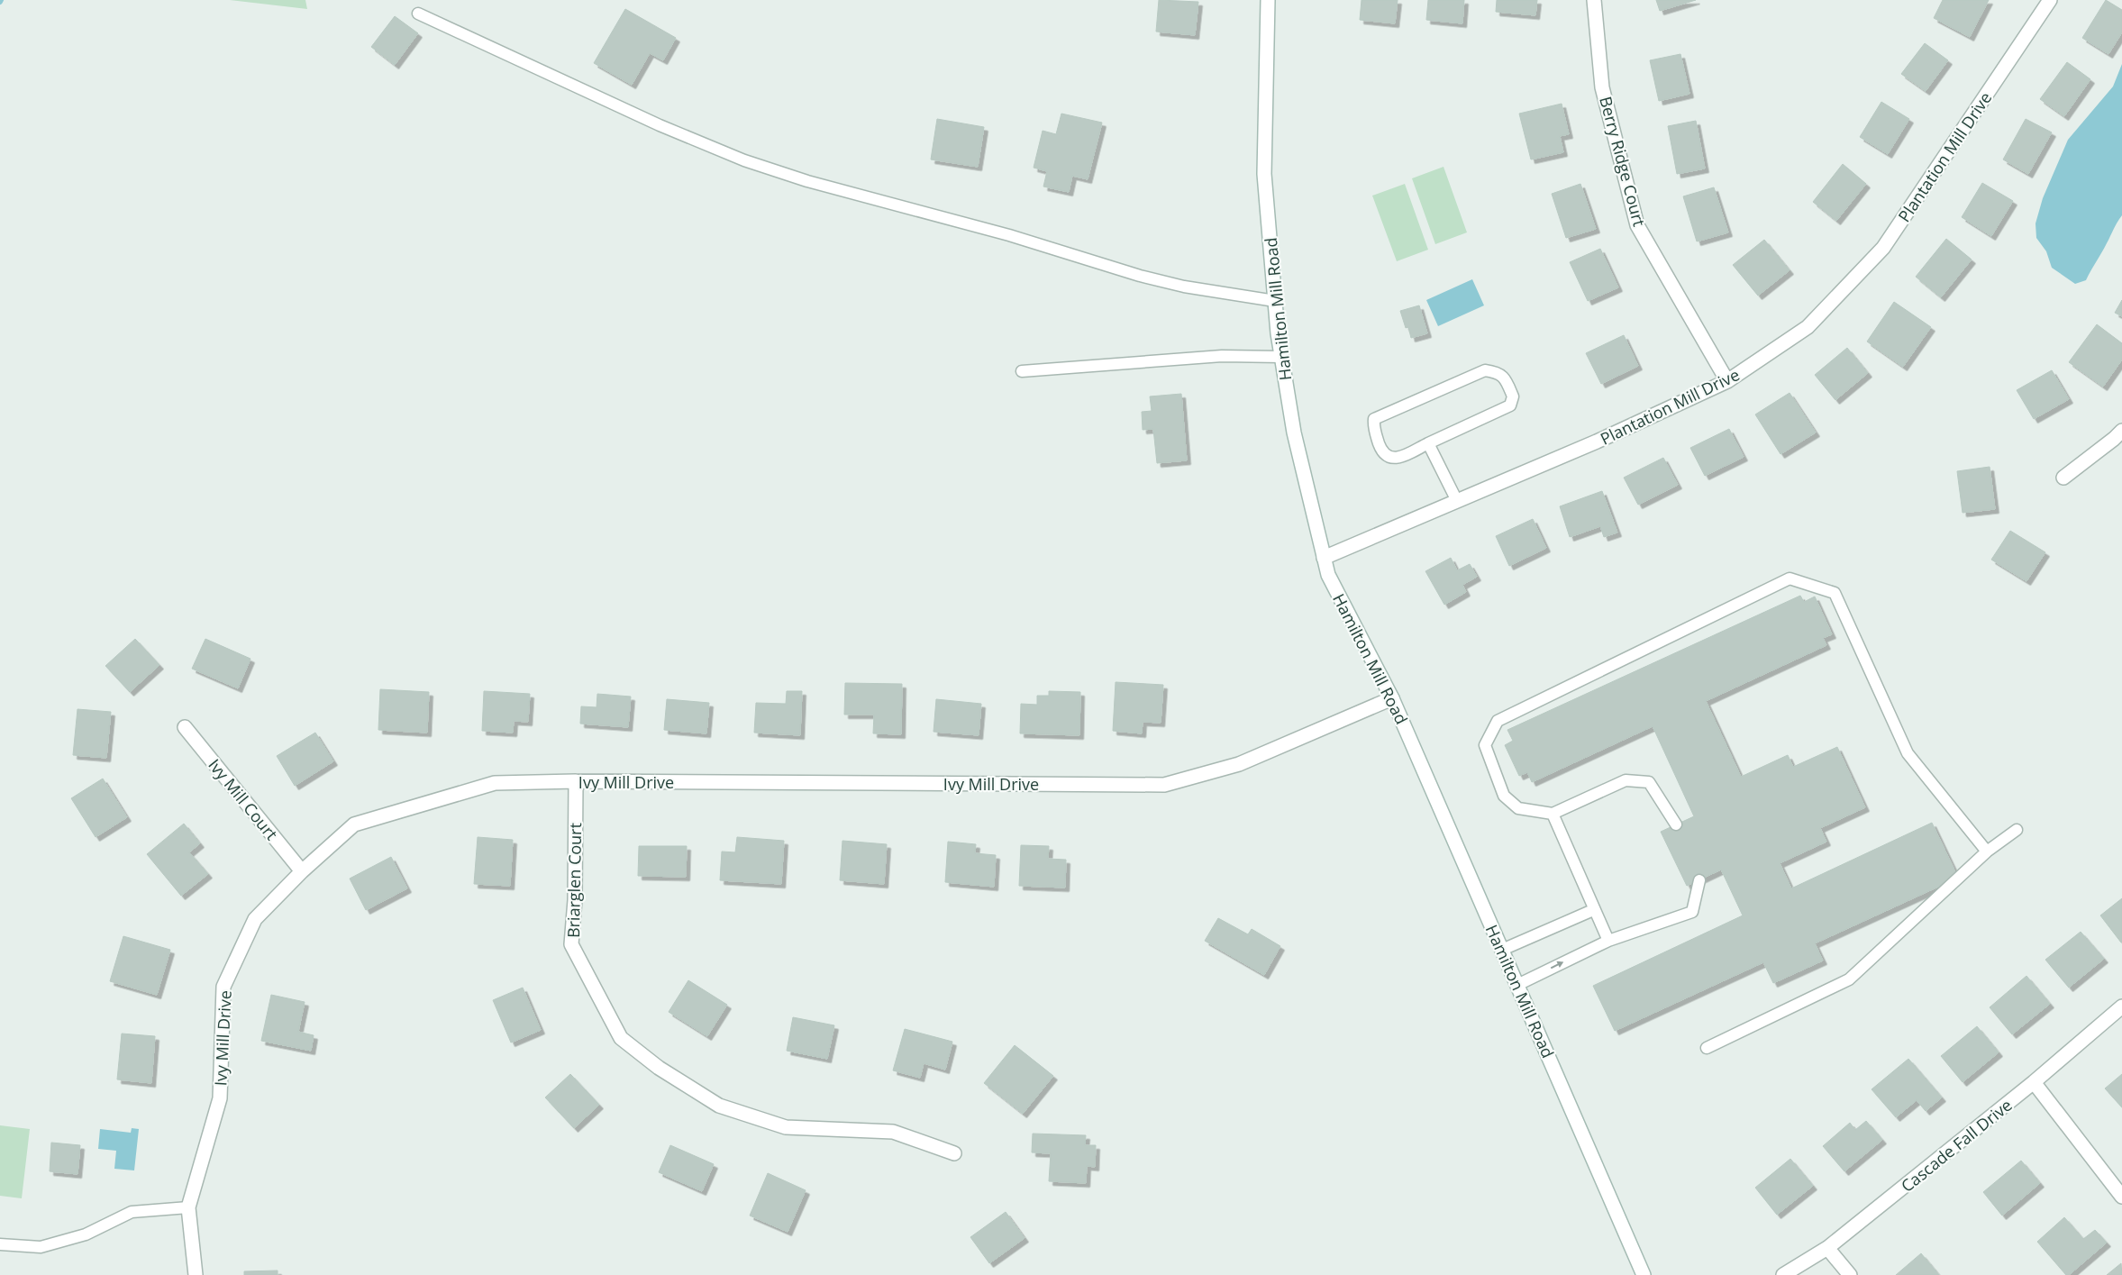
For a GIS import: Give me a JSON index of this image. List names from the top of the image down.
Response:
{
  "streets": {
    "street": [
      "Plantation Mill Drive",
      "Berry Ridge Court",
      "Hamilton Mill Road",
      "Ivy Mill Drive",
      "Ivy Mill Court",
      "Briarglen Court",
      "Cascade Fall Drive"
    ]
  },
  "crossings": [
    ["Plantation Mill Drive", "Berry Ridge Court"],
    ["Plantation Mill Drive", "Hamilton Mill Road"],
    ["Hamilton Mill Road", "Ivy Mill Drive"],
    ["Ivy Mill Drive", "Ivy Mill Court"],
    ["Ivy Mill Drive", "Briarglen Court"]
  ]
}
